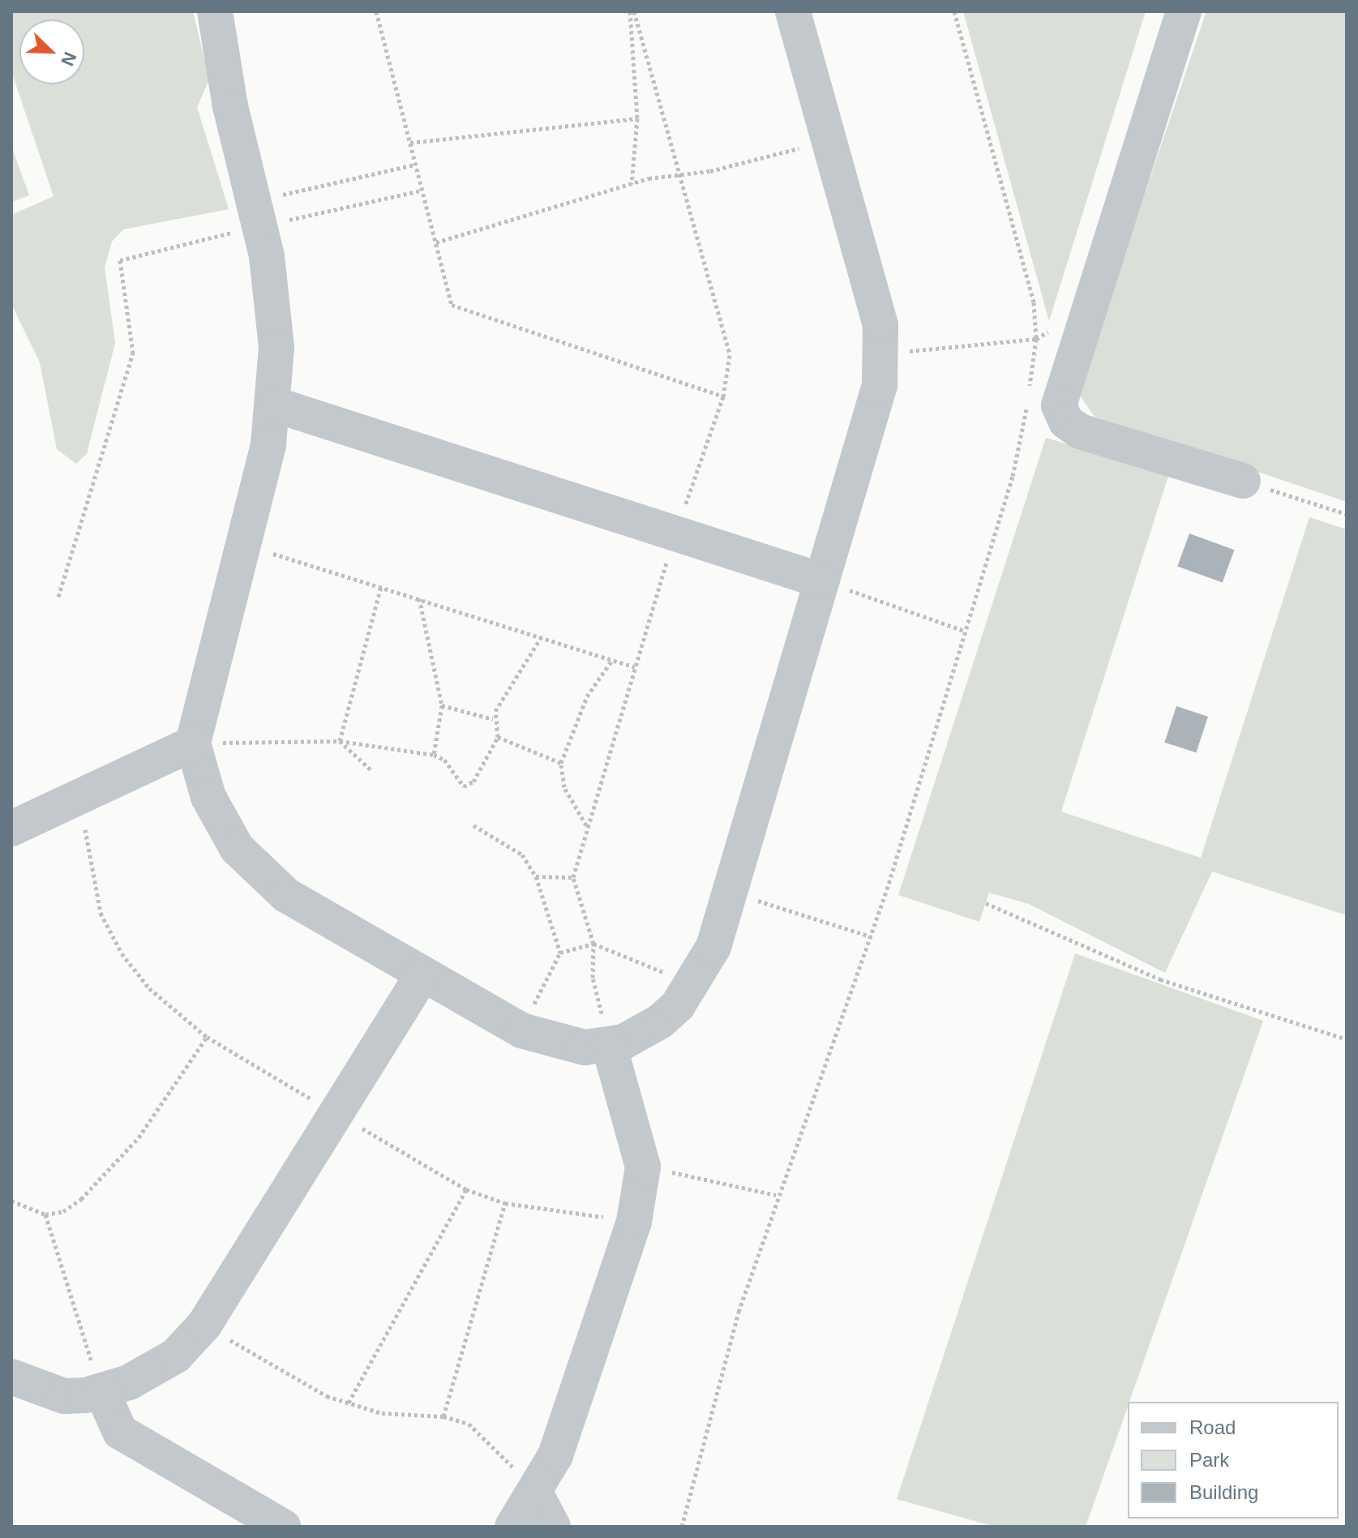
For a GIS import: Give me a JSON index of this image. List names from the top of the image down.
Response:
{
  "legend": ["Road", "Park", "Building"],
  "north": "bottom right"
}
